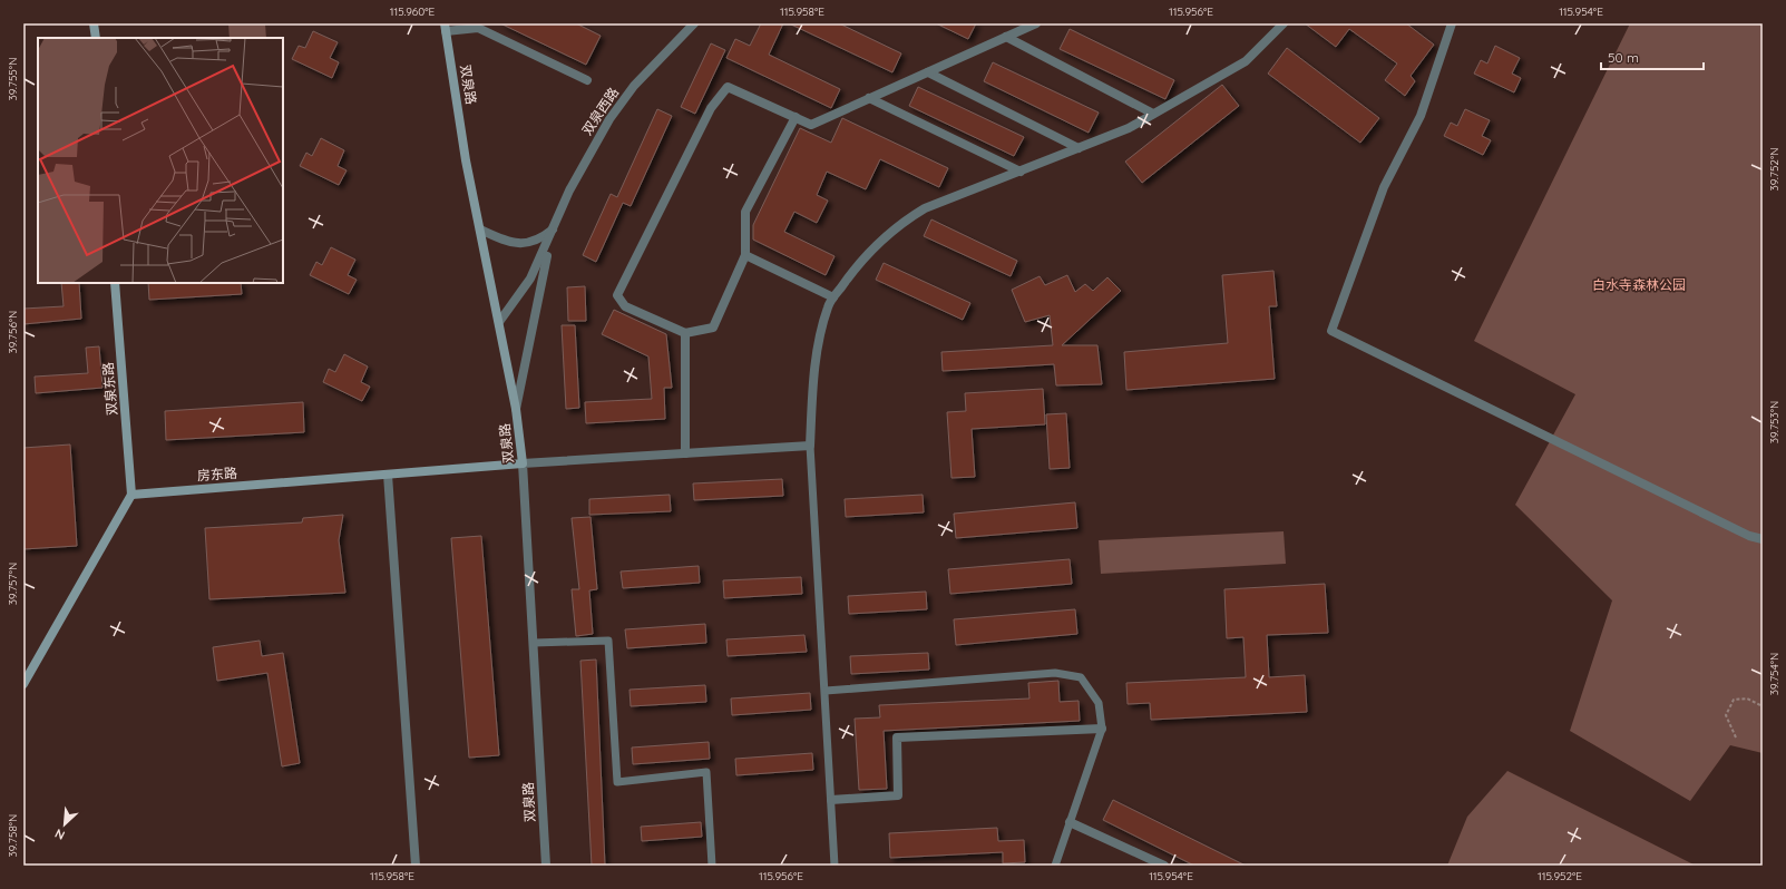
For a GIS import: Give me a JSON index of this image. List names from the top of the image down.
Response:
{
  "streets": {
    "main road": ["双泉路", "双泉东路", "房东路"],
    "street": ["双泉西路"]
  },
  "crossings": [
    ["双泉路", "双泉西路"],
    ["双泉路", "房东路"],
    ["双泉东路", "房东路"]
  ],
  "parks": ["白水寺森林公园"],
  "scale_bar": "50 m",
  "north": "bottom left",
  "coordinates": [
    "115.960°E",
    "115.958°E",
    "115.956°E",
    "115.954°E",
    "39.755°N",
    "39.752°N",
    "39.756°N",
    "39.753°N",
    "39.757°N",
    "39.754°N",
    "39.758°N",
    "115.952°E"
  ]
}
